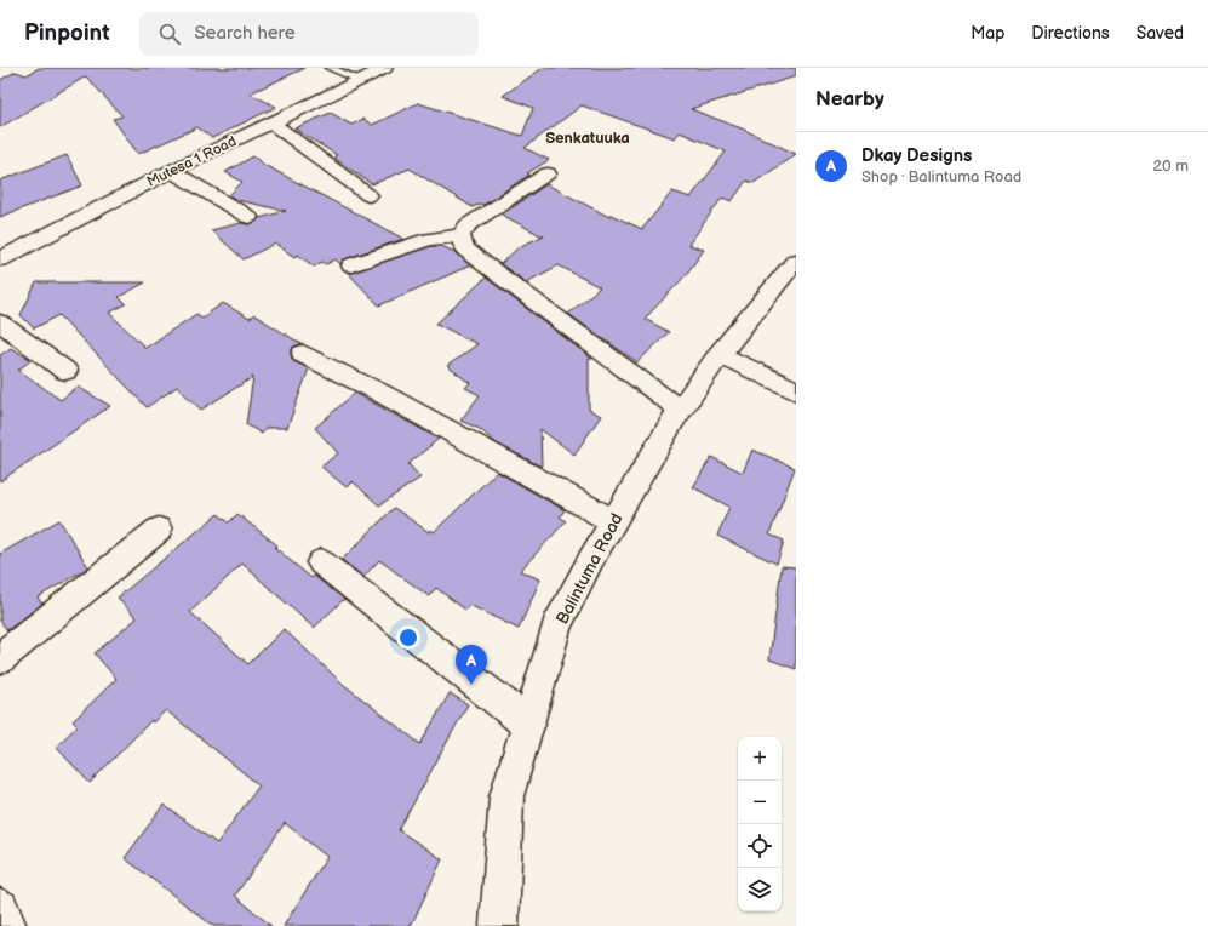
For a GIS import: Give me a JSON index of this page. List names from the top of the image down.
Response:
{
  "streets": {
    "street": ["Mutesa 1 Road", "Balintuma Road"]
  },
  "districts": ["Senkatuuka"],
  "page": {
    "header": "Pinpoint",
    "search": "Search here",
    "nav": ["Map", "Directions", "Saved"],
    "heading": "Nearby",
    "list": [
      {
        "mark": "A",
        "name": "Dkay Designs",
        "note": "Shop · Balintuma Road",
        "value": "20 m"
      }
    ],
    "pins": "A",
    "map_buttons": ["+", "−"]
  }
}
